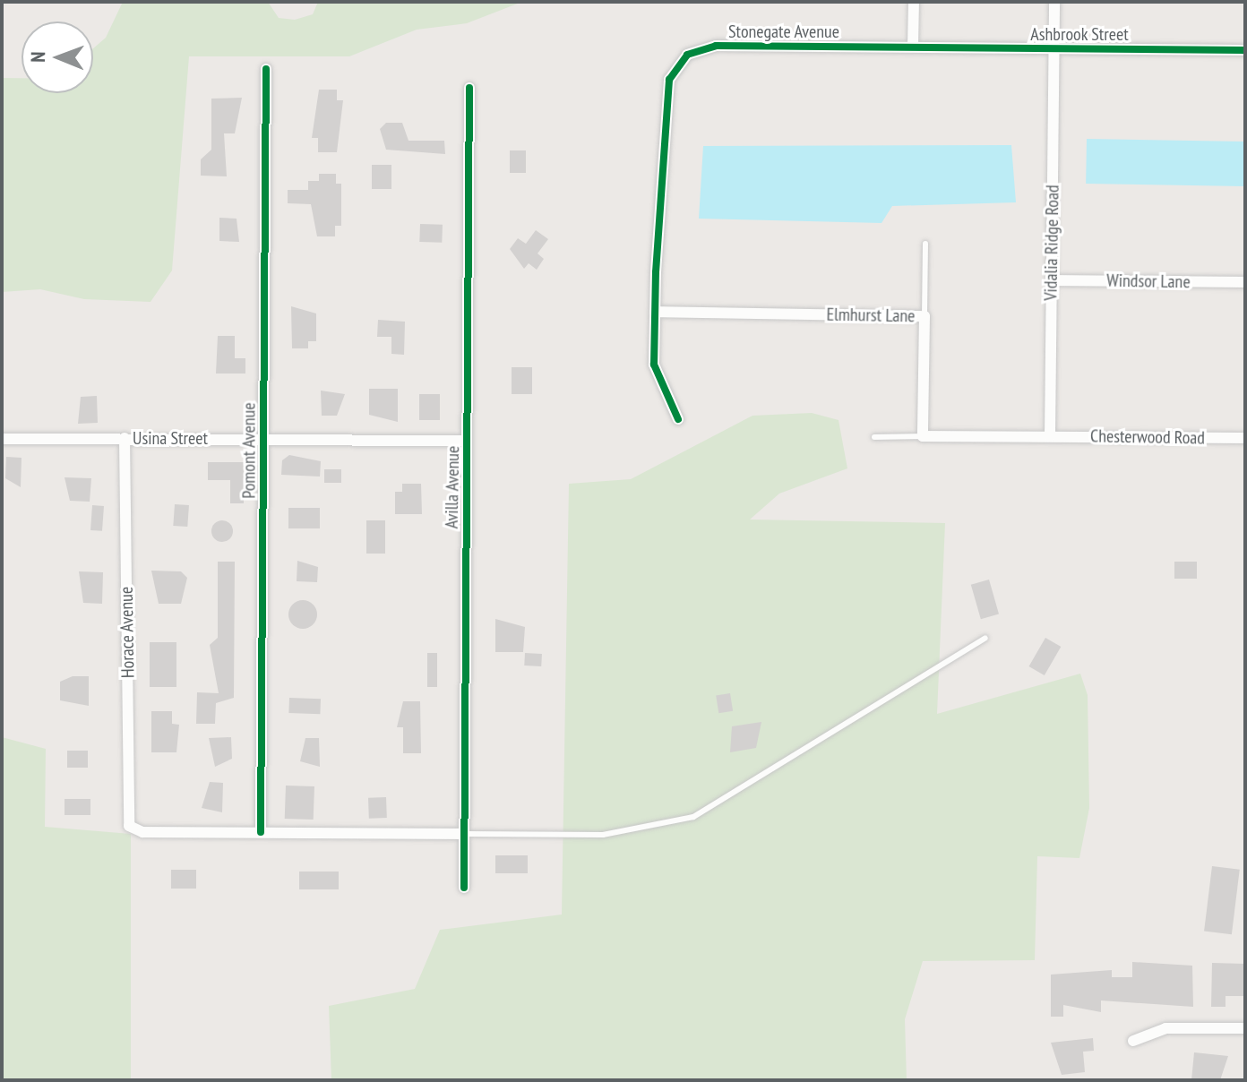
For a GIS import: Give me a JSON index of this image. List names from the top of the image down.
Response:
{
  "streets": {
    "street": [
      "Stonegate Avenue",
      "Ashbrook Street",
      "Vidalia Ridge Road",
      "Windsor Lane",
      "Elmhurst Lane",
      "Chesterwood Road",
      "Usina Street",
      "Pomont Avenue",
      "Avilla Avenue",
      "Horace Avenue"
    ]
  },
  "crossings": [
    ["Stonegate Avenue", "Ashbrook Street"],
    ["Stonegate Avenue", "Elmhurst Lane"],
    ["Ashbrook Street", "Vidalia Ridge Road"],
    ["Vidalia Ridge Road", "Windsor Lane"],
    ["Vidalia Ridge Road", "Chesterwood Road"],
    ["Usina Street", "Pomont Avenue"],
    ["Usina Street", "Avilla Avenue"],
    ["Usina Street", "Horace Avenue"],
    ["Pomont Avenue", "Horace Avenue"]
  ],
  "north": "left"
}
